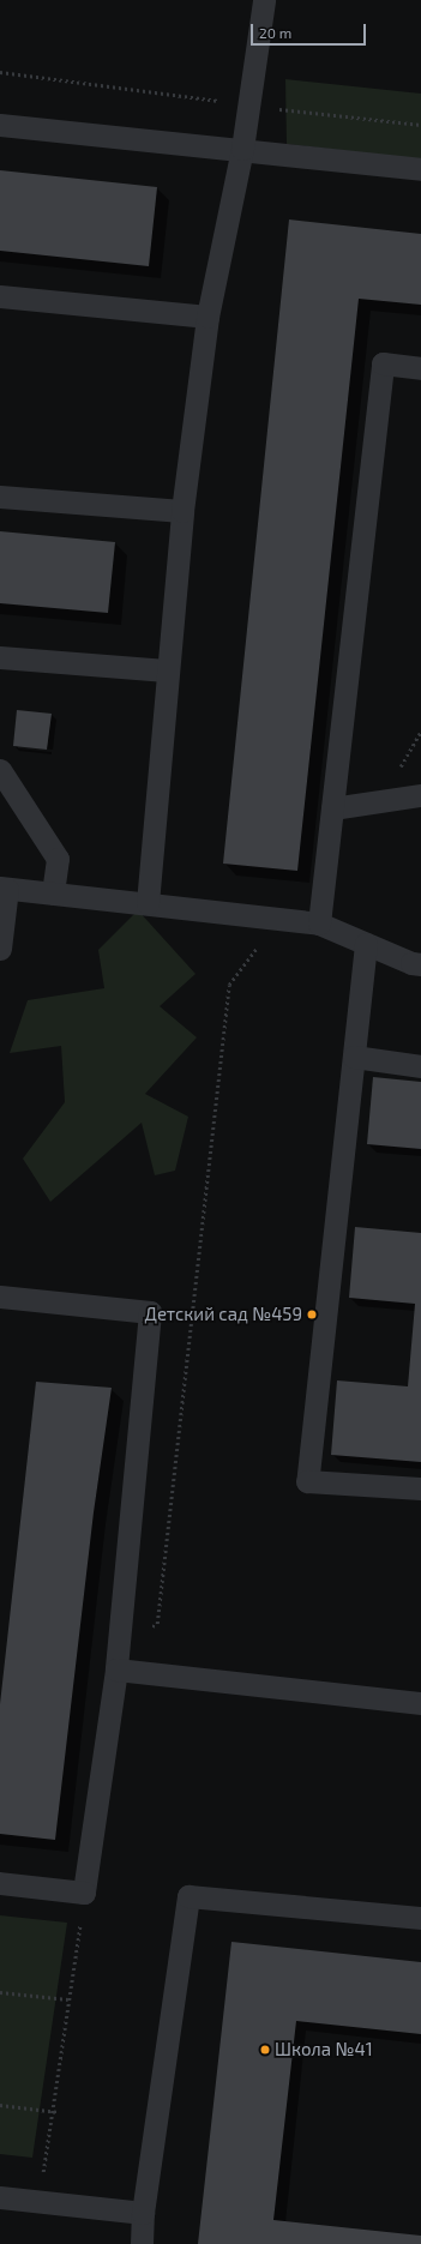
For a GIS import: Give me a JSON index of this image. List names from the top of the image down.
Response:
{
  "places": ["Детский сад №459", "Школа №41"],
  "scale_bar": "20 m"
}
